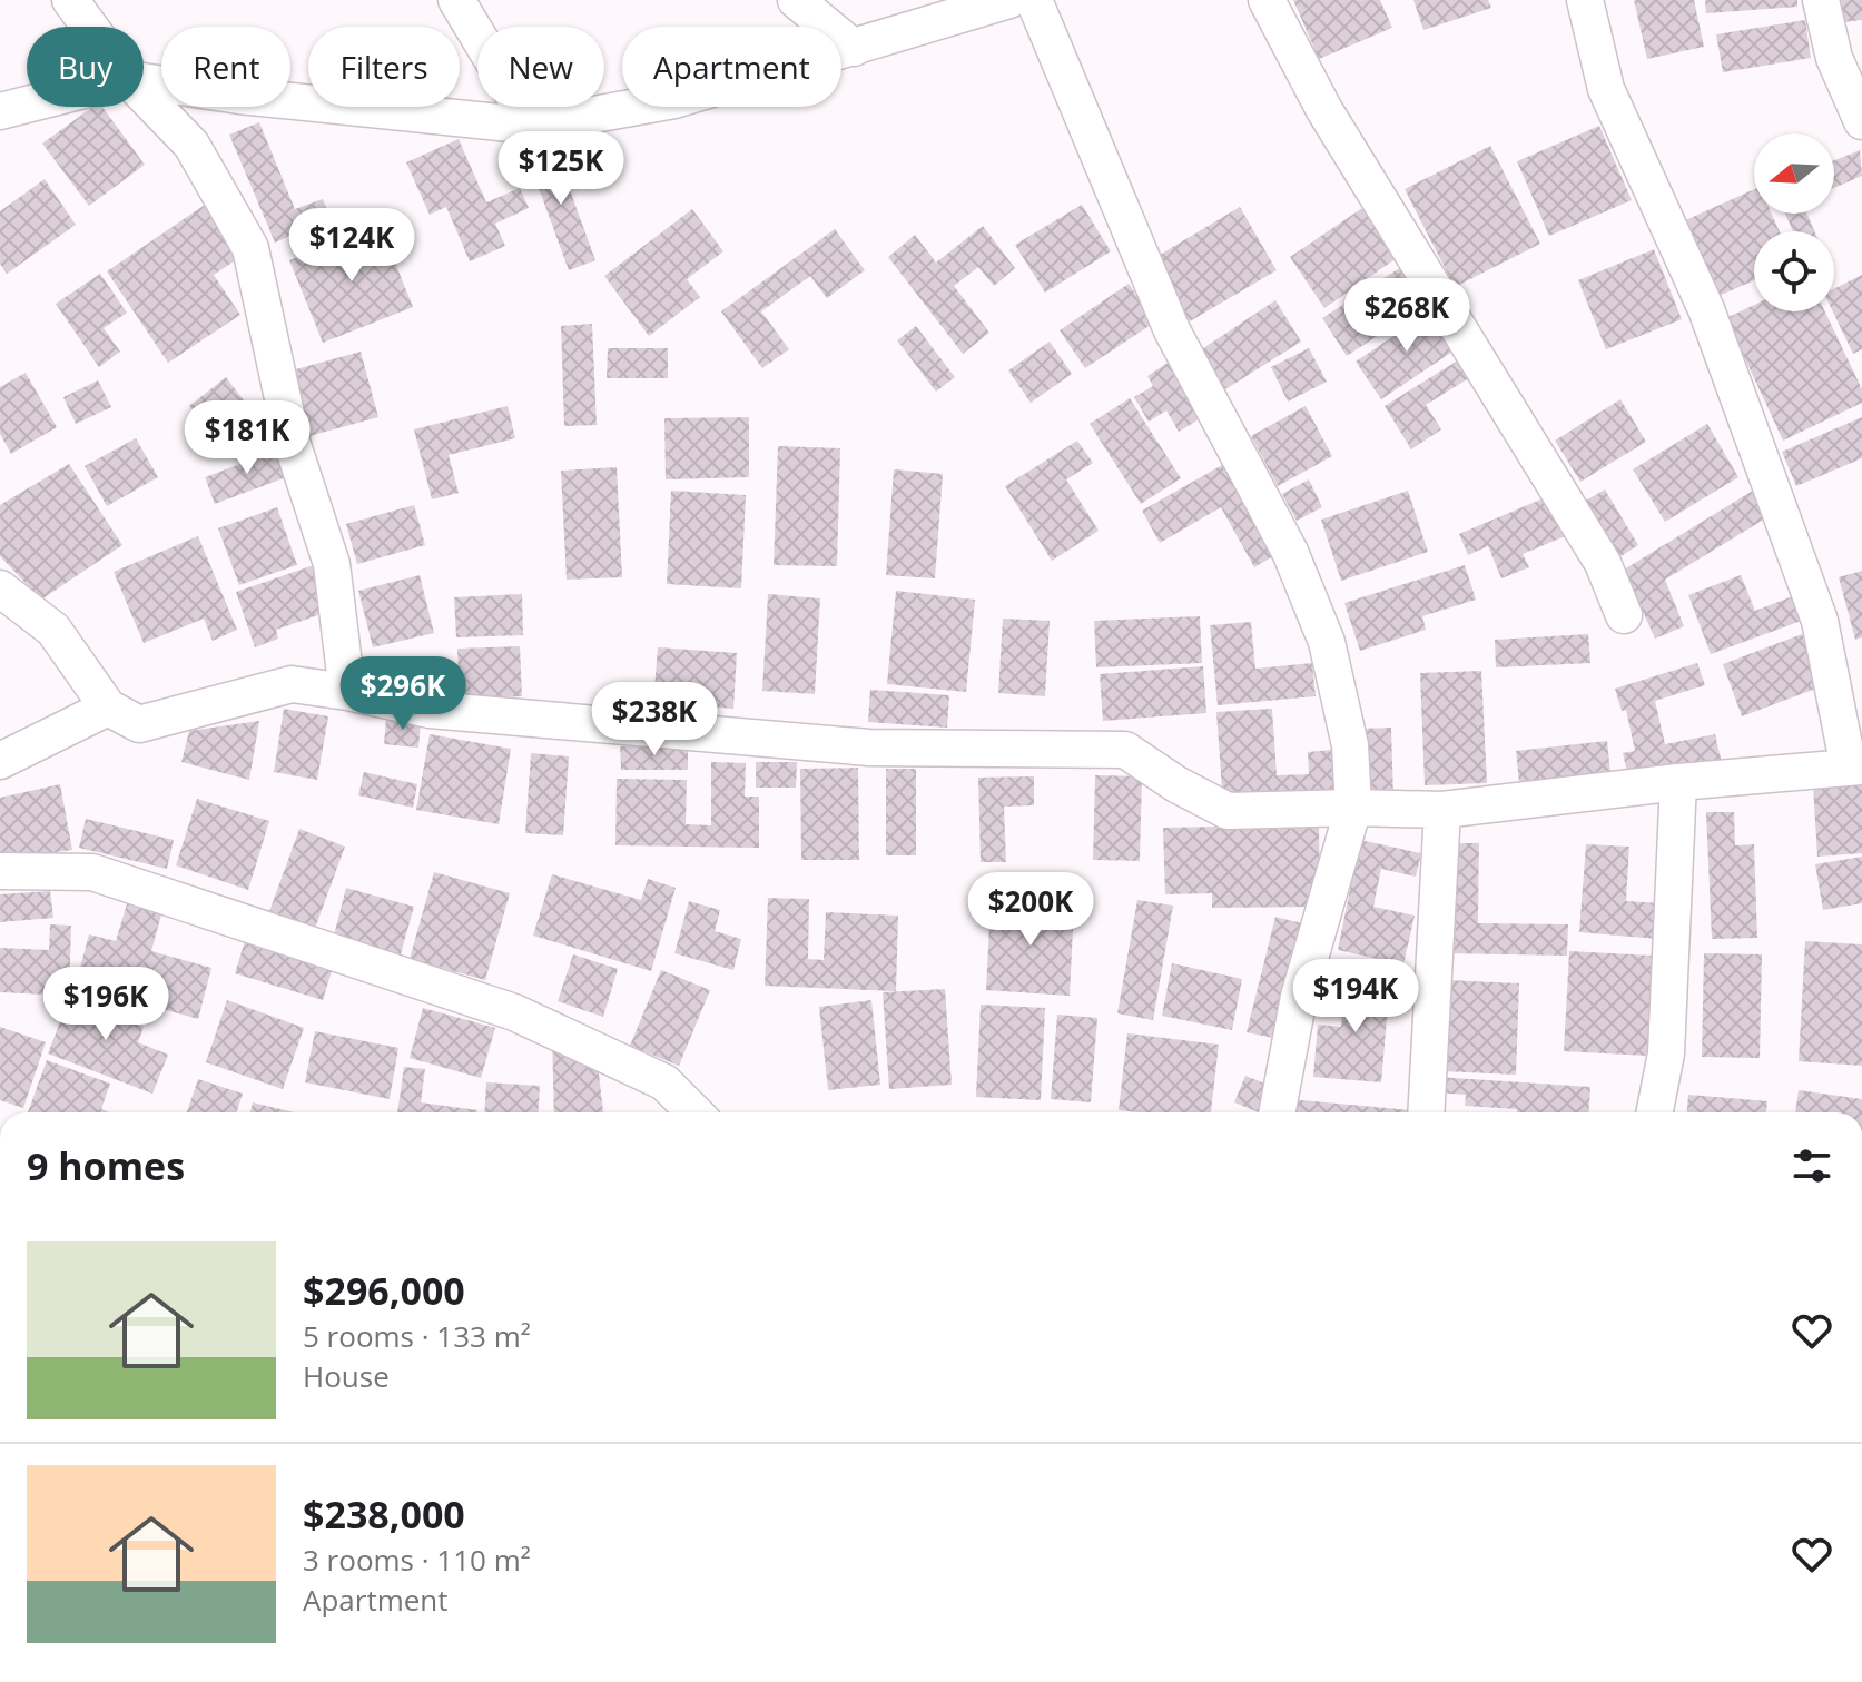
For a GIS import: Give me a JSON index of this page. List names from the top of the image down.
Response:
{
  "north": "left",
  "page": {
    "chip": [
      "Buy",
      "Rent",
      "Filters",
      "New",
      "Apartment"
    ],
    "price": [
      "$125K",
      "$124K",
      "$268K",
      "$181K",
      "$296K",
      "$238K",
      "$200K",
      "$194K",
      "$196K"
    ],
    "heading": "9 homes",
    "list": [
      {
        "name": "$296,000",
        "note": "5 rooms · 133 m² · House"
      },
      {
        "name": "$238,000",
        "note": "3 rooms · 110 m² · Apartment"
      }
    ]
  }
}
